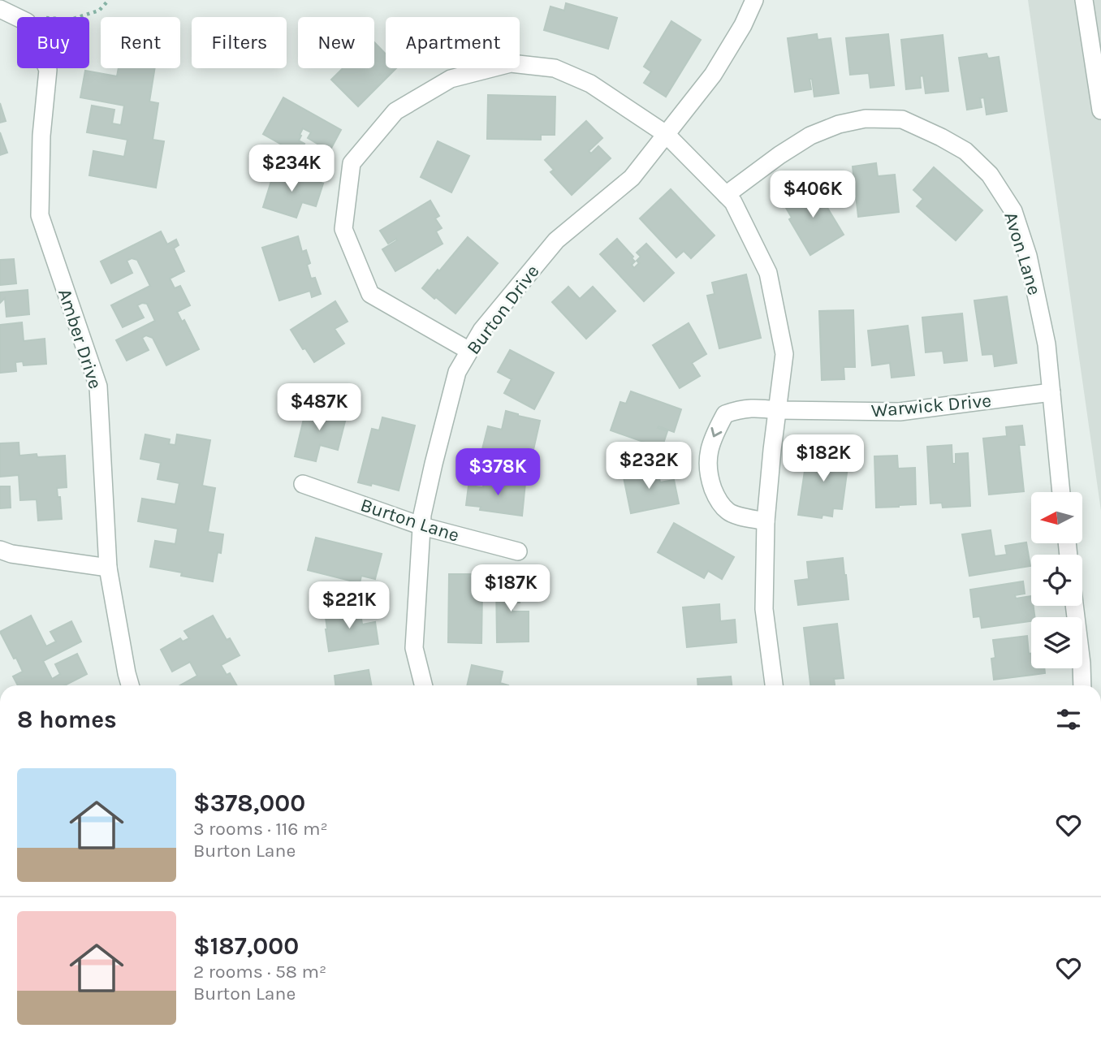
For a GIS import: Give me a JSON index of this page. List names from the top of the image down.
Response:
{
  "streets": {
    "street": [
      "Avon Lane",
      "Burton Drive",
      "Amber Drive",
      "Warwick Drive",
      "Burton Lane"
    ]
  },
  "crossings": [
    ["Avon Lane", "Warwick Drive"],
    ["Burton Drive", "Burton Lane"]
  ],
  "north": "left",
  "page": {
    "chip": [
      "Buy",
      "Rent",
      "Filters",
      "New",
      "Apartment"
    ],
    "price": [
      "$234K",
      "$406K",
      "$487K",
      "$182K",
      "$232K",
      "$378K",
      "$187K",
      "$221K"
    ],
    "heading": "8 homes",
    "list": [
      {
        "name": "$378,000",
        "note": "3 rooms · 116 m² · Burton Lane"
      },
      {
        "name": "$187,000",
        "note": "2 rooms · 58 m² · Burton Lane"
      }
    ]
  }
}
